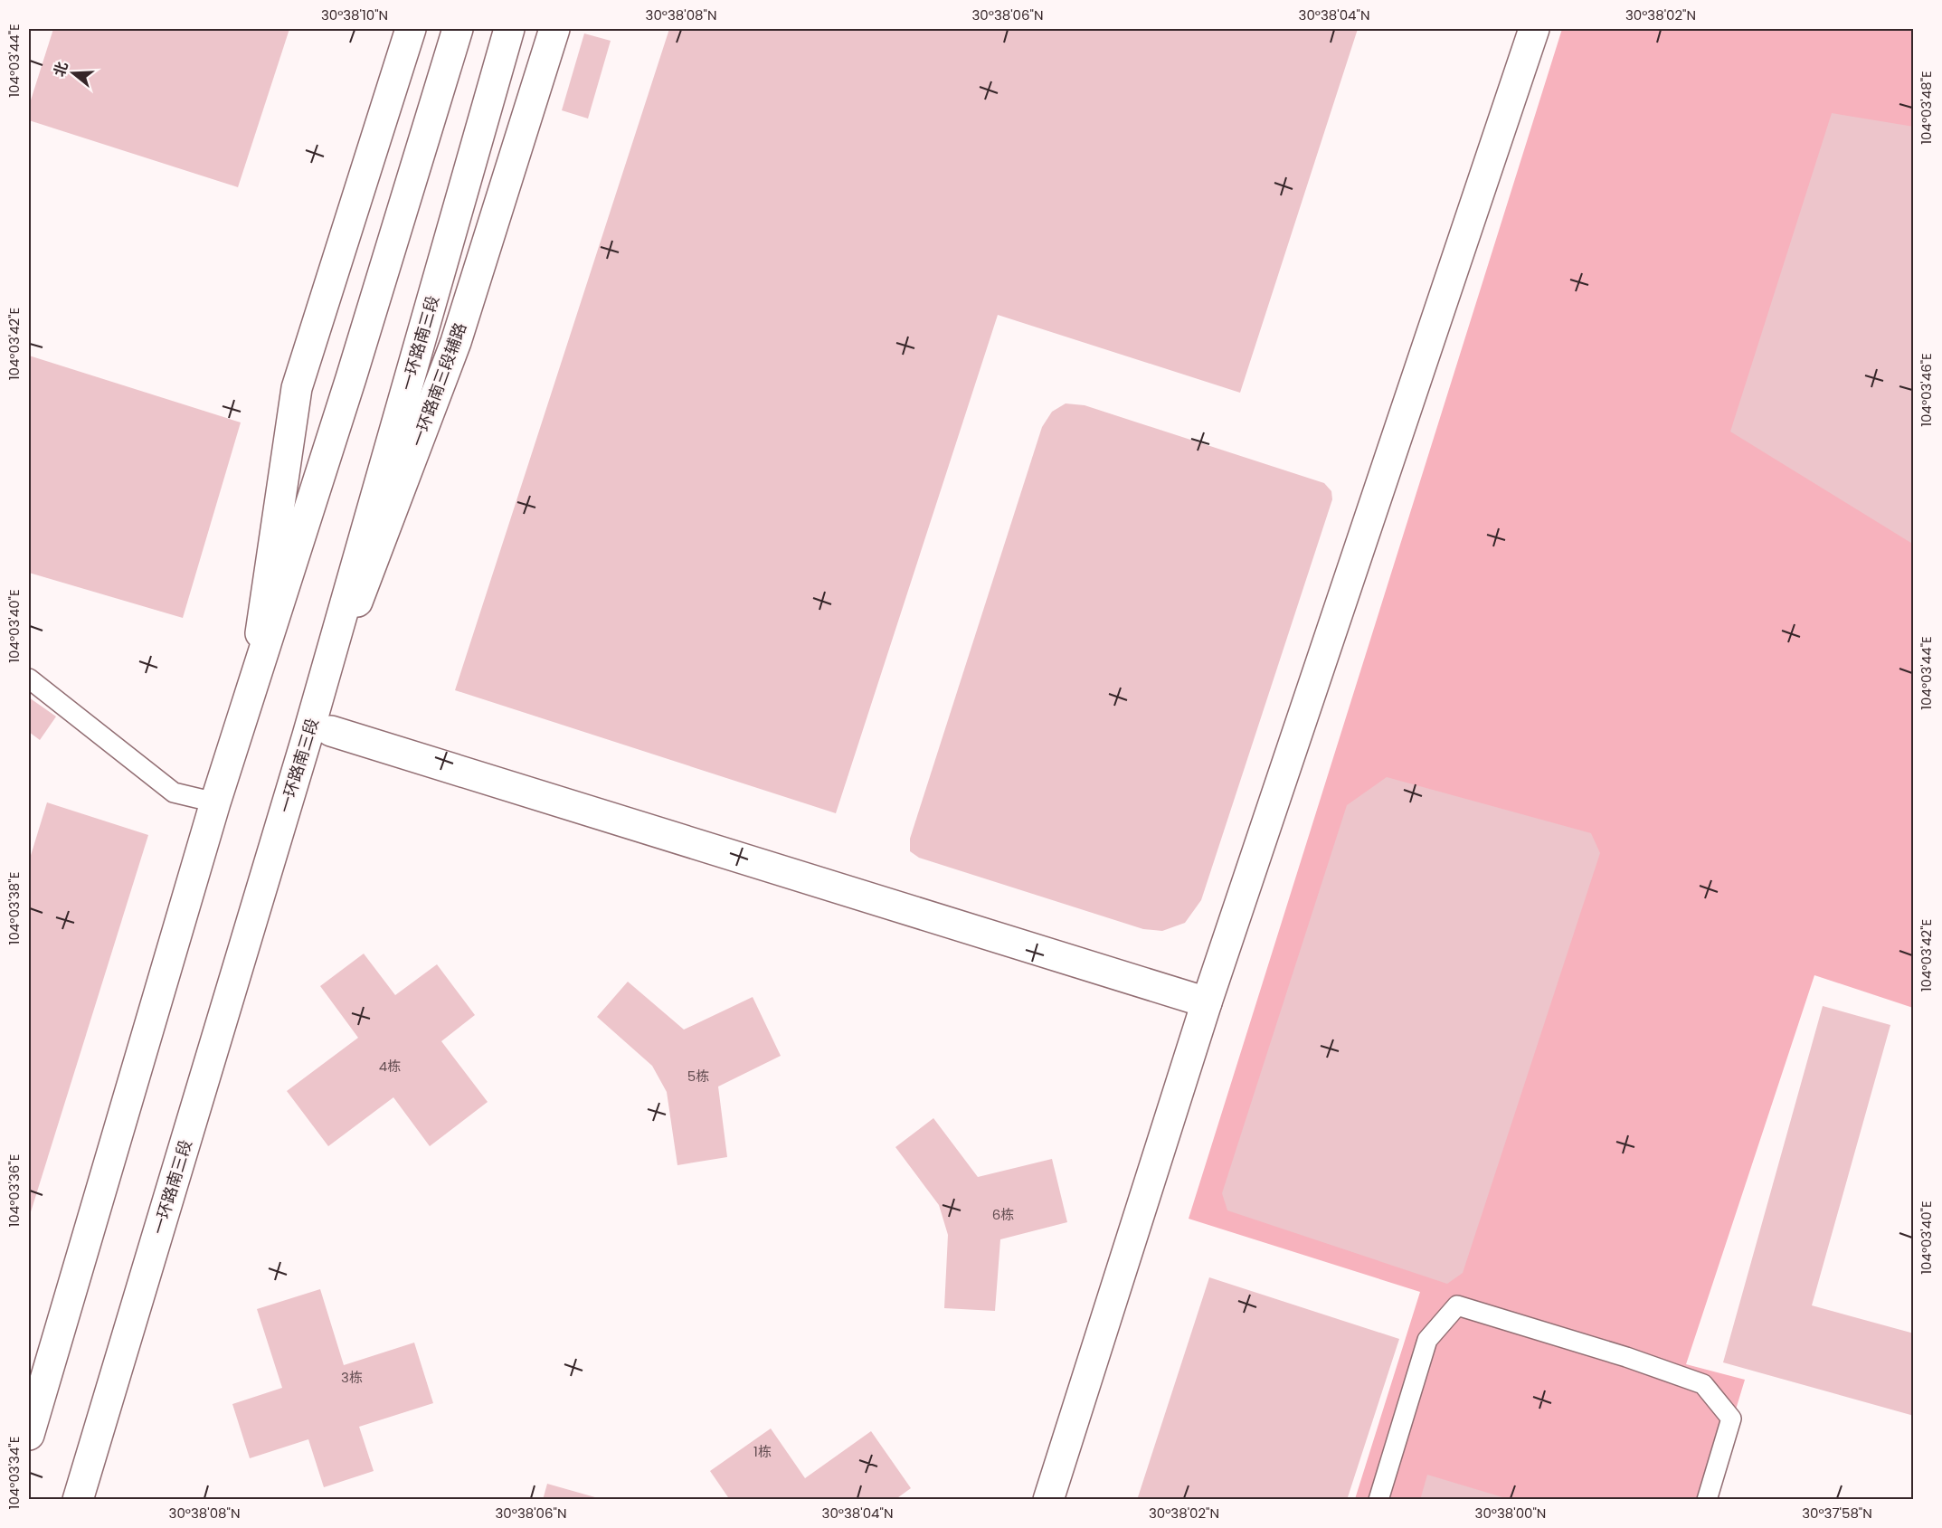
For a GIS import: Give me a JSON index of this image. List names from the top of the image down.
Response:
{
  "streets": {
    "main road": ["一环路南三段", "一环路南三段辅路"]
  },
  "crossings": [
    ["一环路南三段", "一环路南三段辅路"]
  ],
  "house_numbers": [
    "4栋",
    "5栋",
    "6栋",
    "3栋",
    "1栋"
  ],
  "north": "left",
  "coordinates": [
    "30°38'10\"N",
    "30°38'08\"N",
    "30°38'06\"N",
    "30°38'04\"N",
    "30°38'02\"N",
    "104°03'44\"E",
    "104°03'48\"E",
    "104°03'42\"E",
    "104°03'46\"E",
    "104°03'40\"E",
    "104°03'38\"E",
    "104°03'36\"E",
    "104°03'34\"E",
    "30°38'00\"N",
    "30°37'58\"N"
  ]
}
